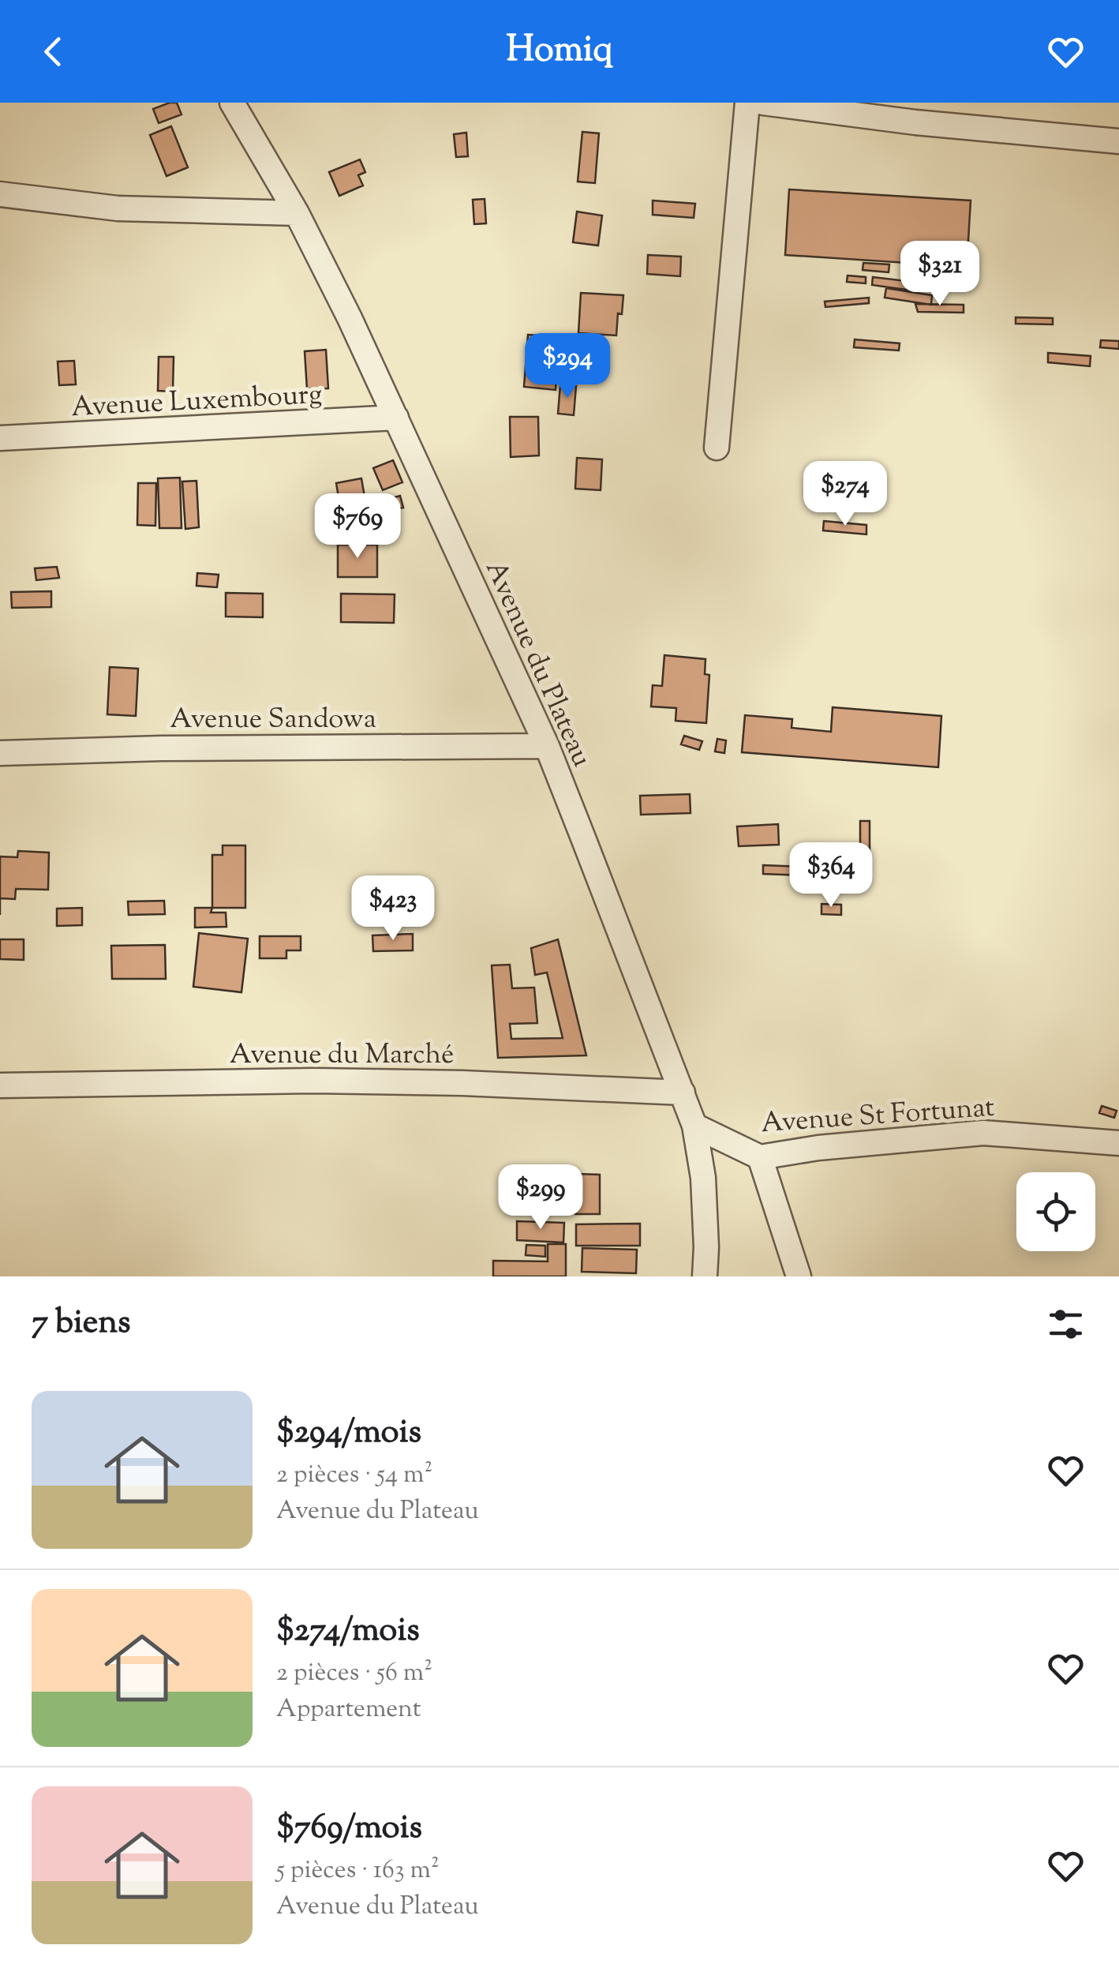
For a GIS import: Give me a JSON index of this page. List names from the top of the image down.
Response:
{
  "streets": {
    "street": [
      "Avenue Luxembourg",
      "Avenue du Plateau",
      "Avenue Sandowa",
      "Avenue du Marché",
      "Avenue St Fortunat"
    ]
  },
  "crossings": [
    ["Avenue Luxembourg", "Avenue du Plateau"],
    ["Avenue du Plateau", "Avenue Sandowa"],
    ["Avenue du Plateau", "Avenue du Marché"],
    ["Avenue du Plateau", "Avenue St Fortunat"]
  ],
  "page": {
    "header": "Homiq",
    "price": [
      "$321",
      "$294",
      "$274",
      "$769",
      "$364",
      "$423",
      "$299"
    ],
    "heading": "7 biens",
    "list": [
      {
        "name": "$294/mois",
        "note": "2 pièces · 54 m² · Avenue du Plateau"
      },
      {
        "name": "$274/mois",
        "note": "2 pièces · 56 m² · Appartement"
      },
      {
        "name": "$769/mois",
        "note": "5 pièces · 163 m² · Avenue du Plateau"
      }
    ]
  }
}
